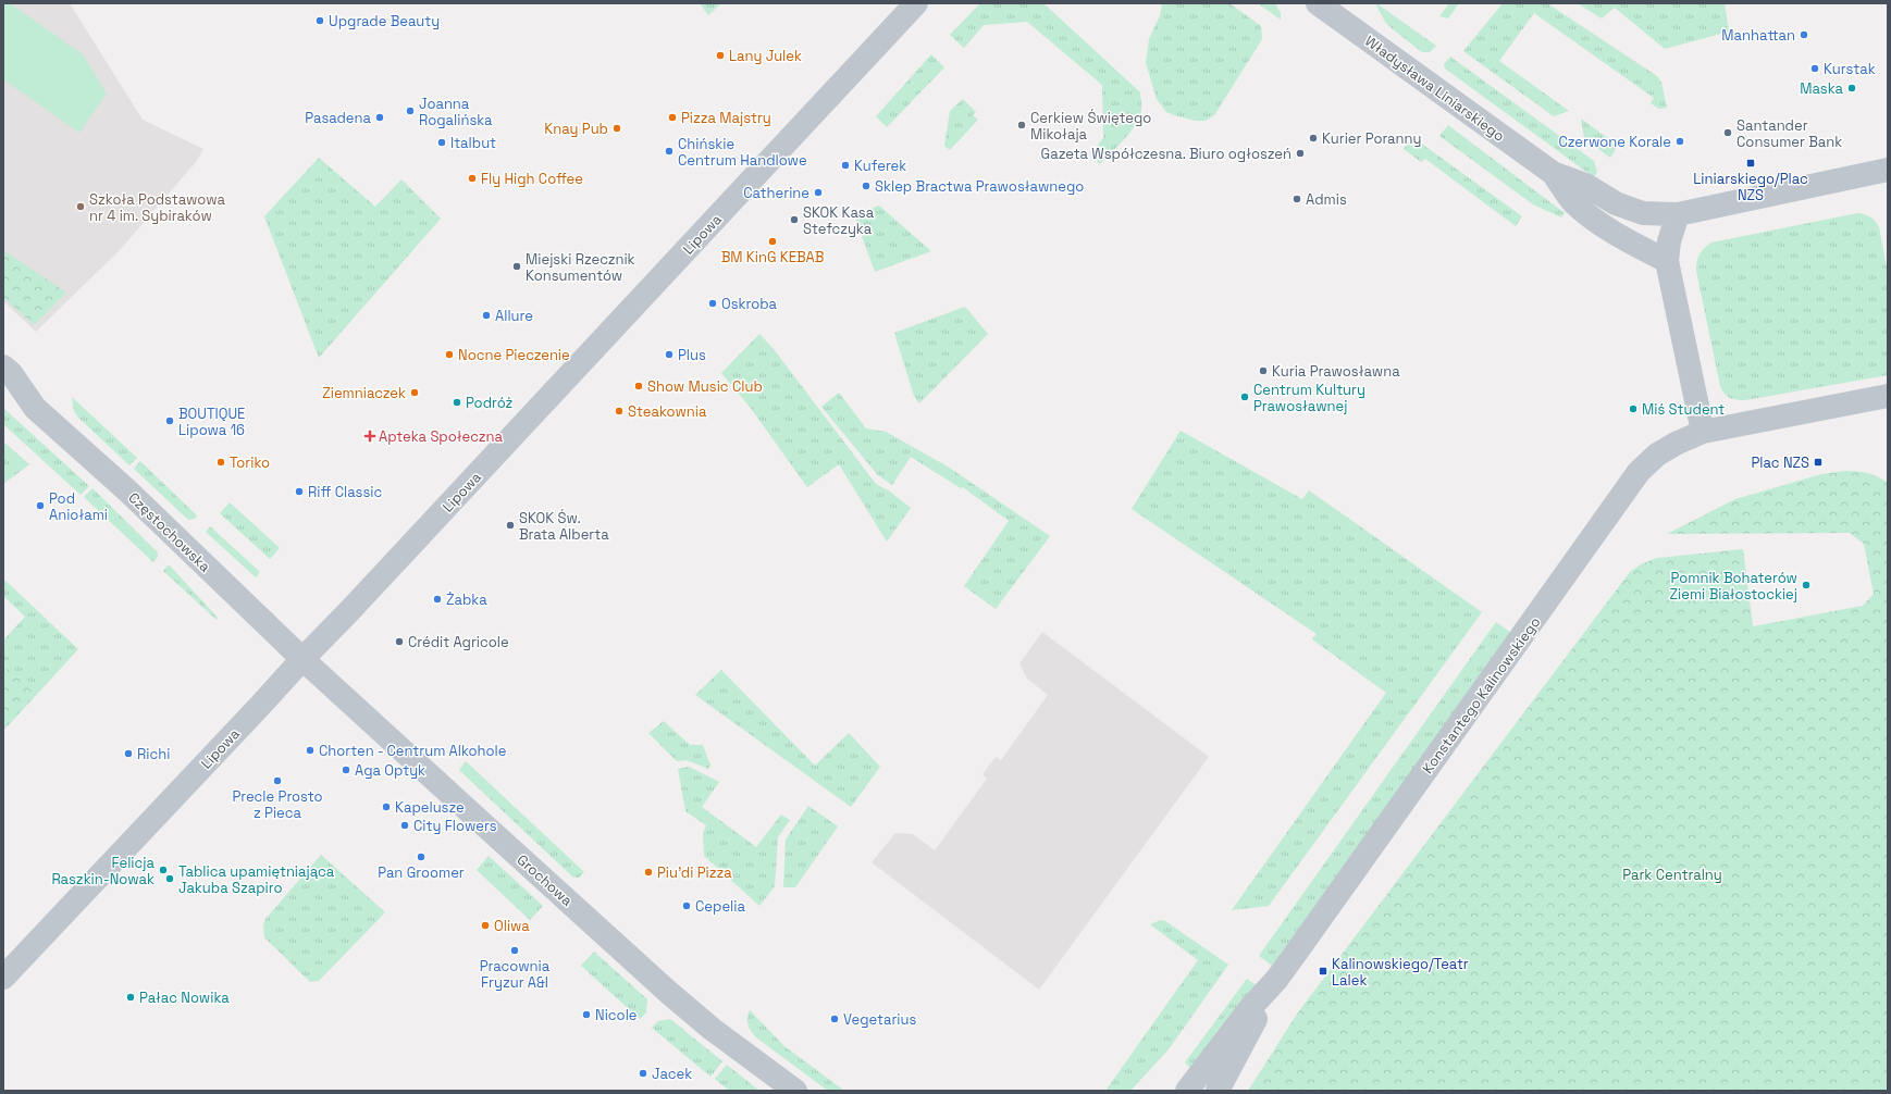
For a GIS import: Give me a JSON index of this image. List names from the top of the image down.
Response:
{
  "streets": {
    "street": [
      "Władysława Liniarskiego",
      "Lipowa",
      "Częstochowska",
      "Konstantego Kalinowskiego",
      "Grochowa"
    ]
  },
  "crossings": [
    ["Lipowa", "Częstochowska"],
    ["Lipowa", "Grochowa"],
    ["Częstochowska", "Grochowa"]
  ],
  "parks": ["Park Centralny"],
  "places": {
    "other": [
      "Upgrade Beauty",
      "Manhattan",
      "Lany Julek",
      "Kurstak",
      "Maska",
      "Joanna Rogalińska",
      "Pasadena",
      "Pizza Majstry",
      "Cerkiew Świętego Mikołaja",
      "Knay Pub",
      "Santander Consumer Bank",
      "Kurier Poranny",
      "Czerwone Korale",
      "Italbut",
      "Chińskie Centrum Handlowe",
      "Gazeta Współczesna. Biuro ogłoszeń",
      "Kuferek",
      "Fly High Coffee",
      "Sklep Bractwa Prawosławnego",
      "Catherine",
      "Admis",
      "Szkoła Podstawowa nr 4 im. Sybiraków",
      "SKOK Kasa Stefczyka",
      "BM KinG KEBAB",
      "Miejski Rzecznik Konsumentów",
      "Oskroba",
      "Allure",
      "Nocne Pieczenie",
      "Plus",
      "Kuria Prawosławna",
      "Show Music Club",
      "Ziemniaczek",
      "Centrum Kultury Prawosławnej",
      "Podróż",
      "Miś Student",
      "Steakownia",
      "BOUTIQUE Lipowa 16",
      "Toriko",
      "Riff Classic",
      "Pod Aniołami",
      "SKOK Św. Brata Alberta",
      "Pomnik Bohaterów Ziemi Białostockiej",
      "Żabka",
      "Crédit Agricole",
      "Chorten - Centrum Alkohole",
      "Richi",
      "Aga Optyk",
      "Precle Prosto z Pieca",
      "Kapelusze",
      "City Flowers",
      "Pan Groomer",
      "Felicja Raszkin-Nowak",
      "Piu'di Pizza",
      "Tablica upamiętniająca Jakuba Szapiro",
      "Cepelia",
      "Oliwa",
      "Pracownia Fryzur A&I",
      "Pałac Nowika",
      "Nicole",
      "Vegetarius",
      "Jacek"
    ],
    "transit": ["Liniarskiego/Plac NZS", "Plac NZS", "Kalinowskiego/Teatr Lalek"],
    "health": ["Apteka Społeczna"]
  }
}
